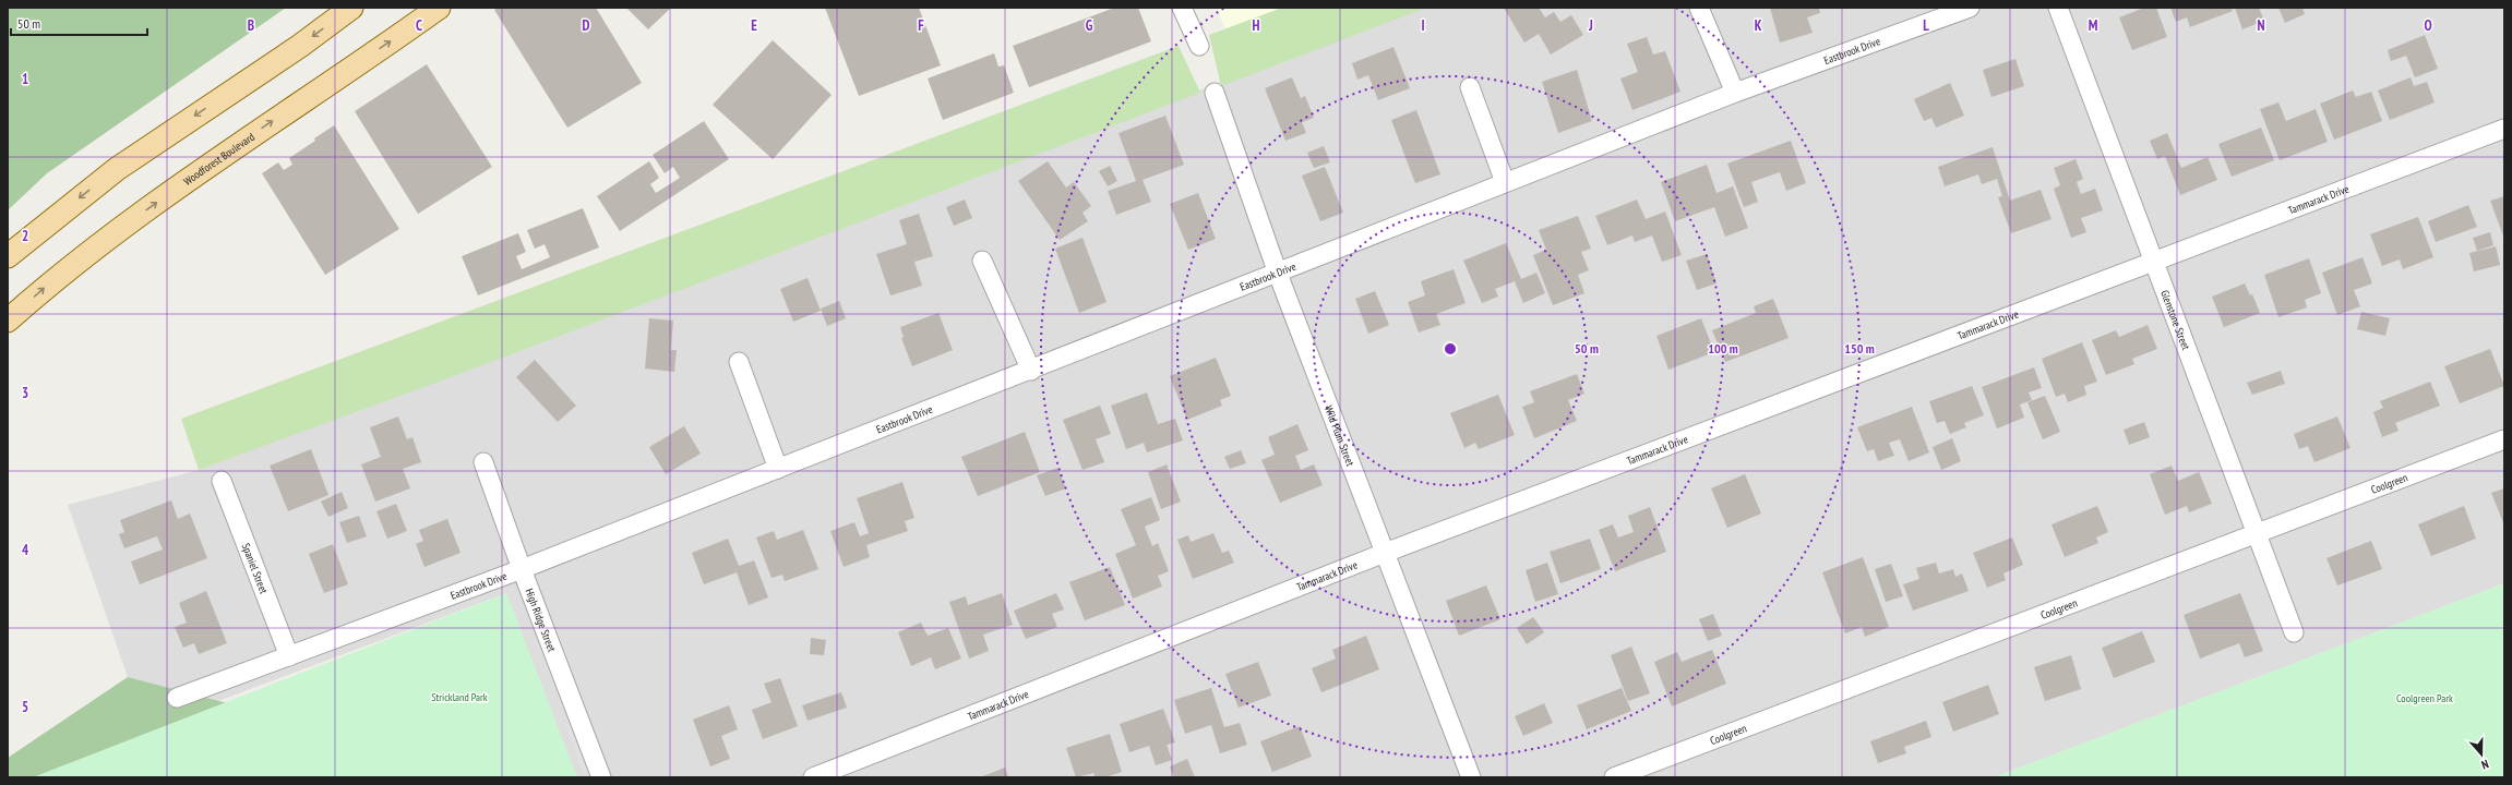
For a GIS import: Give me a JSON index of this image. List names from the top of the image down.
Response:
{
  "streets": {
    "main road": ["Woodforest Boulevard"],
    "street": [
      "Eastbrook Drive",
      "Tammarack Drive",
      "Glenstone Street",
      "Wild Plum Street",
      "Coolgreen",
      "Spaniel Street",
      "High Ridge Street"
    ]
  },
  "crossings": [
    ["Eastbrook Drive", "Wild Plum Street"],
    ["Eastbrook Drive", "Spaniel Street"],
    ["Eastbrook Drive", "High Ridge Street"],
    ["Tammarack Drive", "Glenstone Street"],
    ["Tammarack Drive", "Wild Plum Street"],
    ["Glenstone Street", "Coolgreen"]
  ],
  "parks": ["Strickland Park", "Coolgreen Park"],
  "scale_bar": "50 m",
  "north": "bottom",
  "grid": {
    "columns": [
      "B",
      "C",
      "D",
      "E",
      "F",
      "G",
      "H",
      "I",
      "J",
      "K",
      "L",
      "M",
      "N",
      "O"
    ],
    "rows": [
      "1",
      "2",
      "3",
      "4",
      "5"
    ]
  },
  "rings": ["50 m", "100 m", "150 m"]
}
